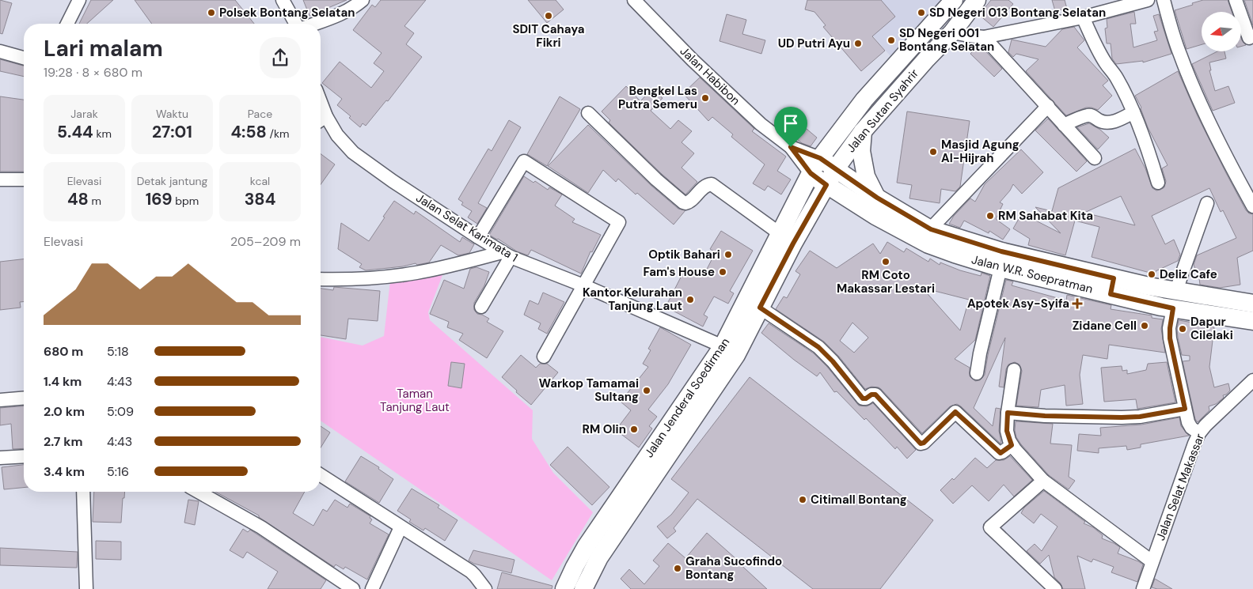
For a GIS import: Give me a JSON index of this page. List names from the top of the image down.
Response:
{
  "streets": {
    "street": [
      "Jalan Habibon",
      "Jalan Sutan Syahrir",
      "Jalan Selat Karimata 1",
      "Jalan W.R. Soepratman",
      "Jalan Jenderal Soedirman",
      "Jalan Selat Makassar"
    ]
  },
  "crossings": [
    ["Jalan Habibon", "Jalan Sutan Syahrir"],
    ["Jalan Habibon", "Jalan W.R. Soepratman"],
    ["Jalan Habibon", "Jalan Jenderal Soedirman"],
    ["Jalan Sutan Syahrir", "Jalan W.R. Soepratman"],
    ["Jalan Sutan Syahrir", "Jalan Jenderal Soedirman"],
    ["Jalan Selat Karimata 1", "Jalan Jenderal Soedirman"],
    ["Jalan W.R. Soepratman", "Jalan Jenderal Soedirman"]
  ],
  "parks": ["Taman Tanjung Laut"],
  "places": {
    "other": [
      "Polsek Bontang Selatan",
      "SD Negeri 013 Bontang Selatan",
      "SDIT Cahaya Fikri",
      "SD Negeri 001 Bontang Selatan",
      "UD Putri Ayu",
      "Bengkel Las Putra Semeru",
      "Masjid Agung Al-Hijrah",
      "RM Sahabat Kita",
      "Optik Bahari",
      "RM Coto Makassar Lestari",
      "Fam's House",
      "Deliz Cafe",
      "Kantor Kelurahan Tanjung Laut",
      "Zidane Cell",
      "Dapur Cilelaki",
      "Warkop Tamamai Sultang",
      "RM Olin",
      "Citimall Bontang",
      "Graha Sucofindo Bontang"
    ],
    "health": ["Apotek Asy-Syifa"]
  },
  "north": "left",
  "page": {
    "heading": ["Lari malam", "19:28 · 8 × 680 m"],
    "stats": [
      ["Jarak", "5.44 km"],
      ["Waktu", "27:01"],
      ["Pace", "4:58 /km"],
      ["Elevasi", "48 m"],
      ["Detak jantung", "169 bpm"],
      ["kcal", "384"]
    ],
    "chart": ["Elevasi", "205–209 m"],
    "list": [
      {
        "name": "680 m",
        "note": "5:18"
      },
      {
        "name": "1.4 km",
        "note": "4:43"
      },
      {
        "name": "2.0 km",
        "note": "5:09"
      },
      {
        "name": "2.7 km",
        "note": "4:43"
      },
      {
        "name": "3.4 km",
        "note": "5:16"
      }
    ]
  }
}
